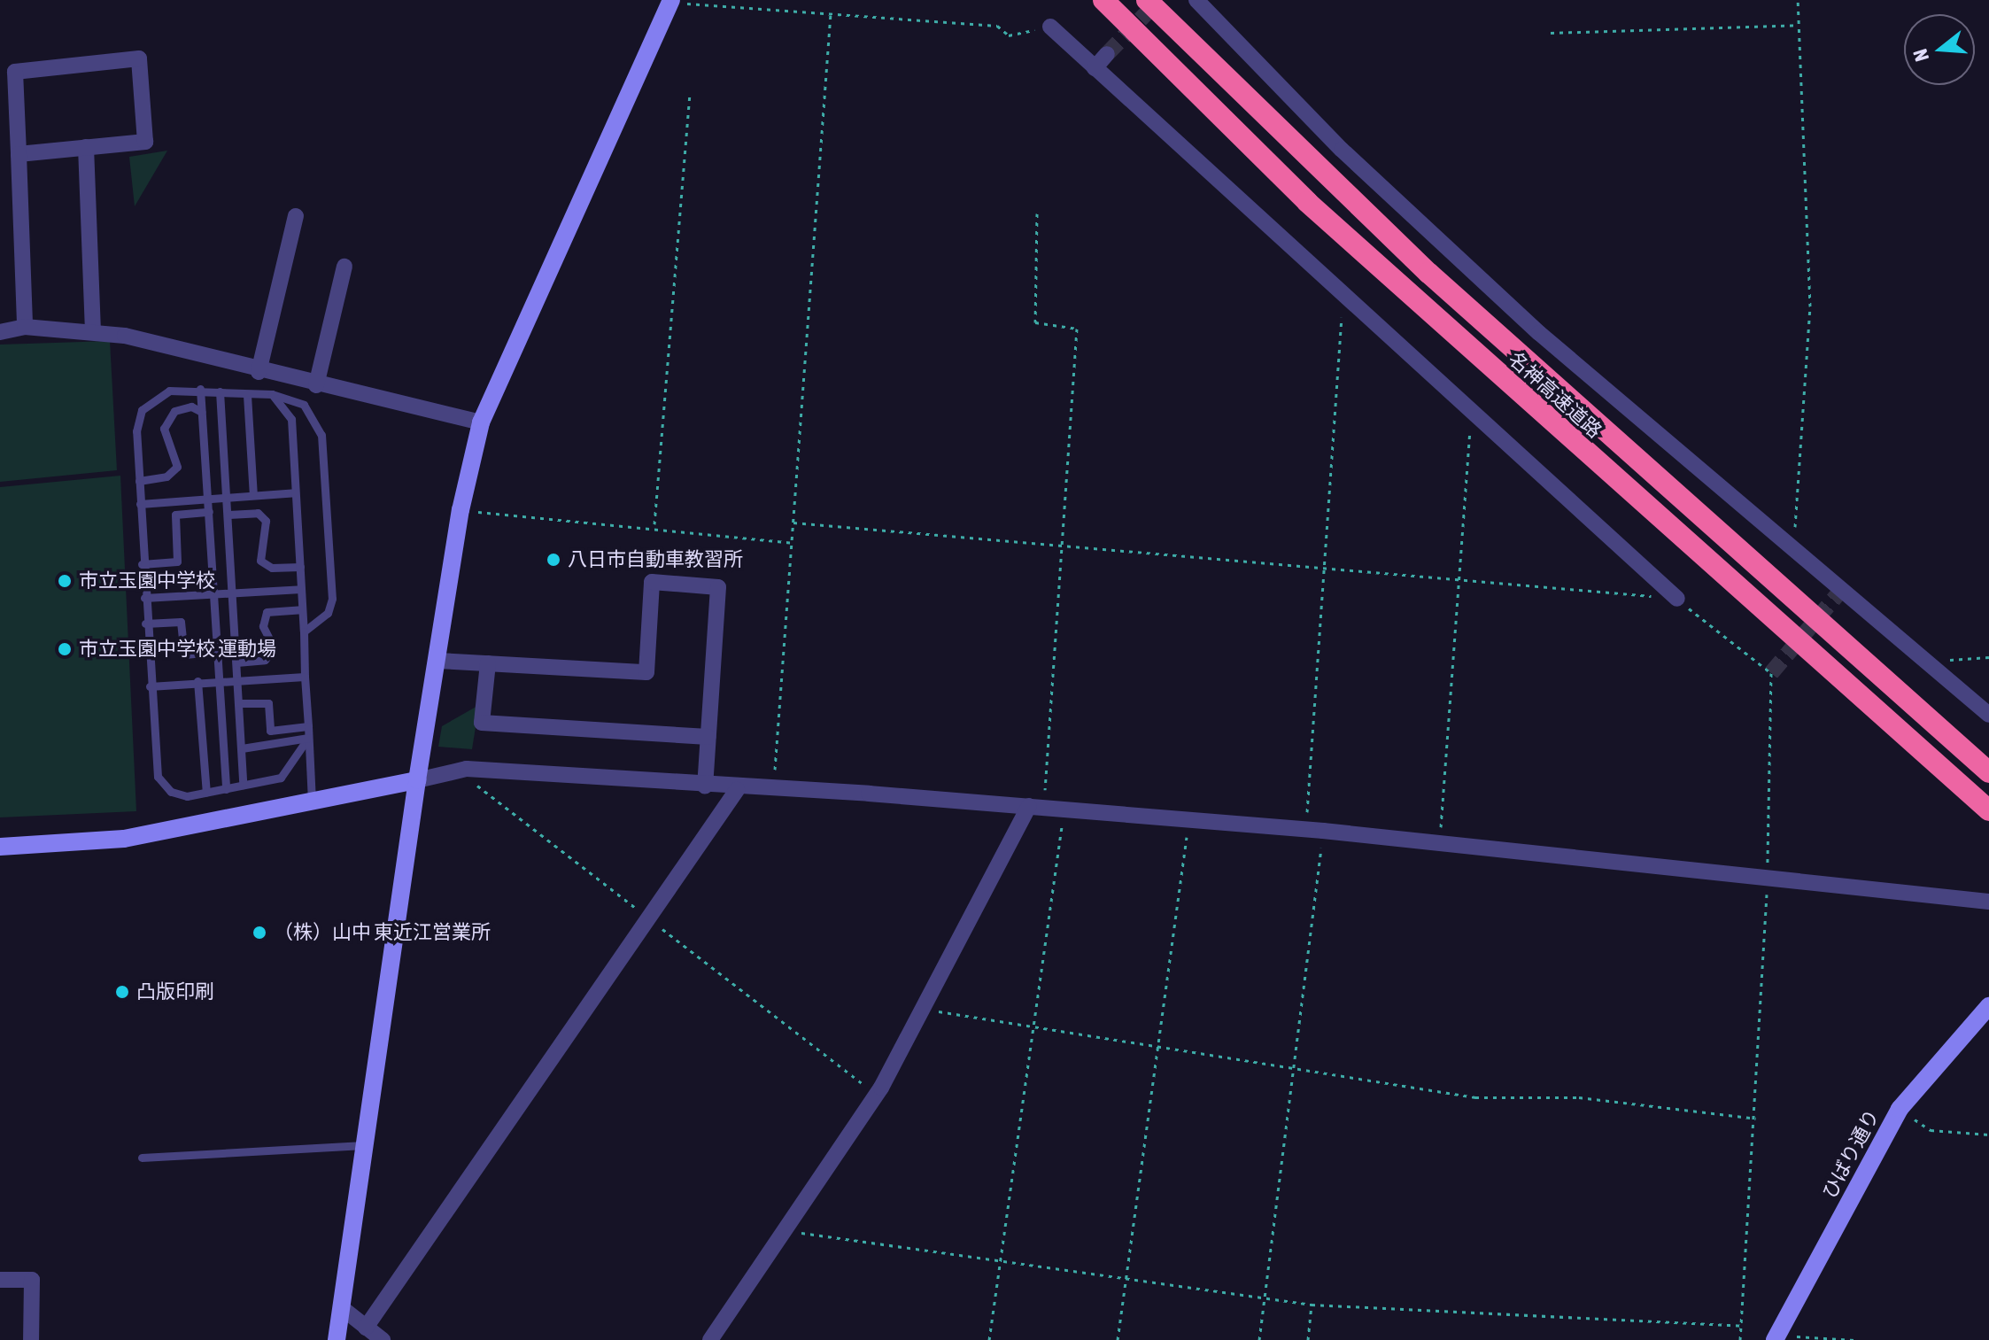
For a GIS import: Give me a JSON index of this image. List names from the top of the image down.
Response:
{
  "streets": {
    "highway": ["名神高速道路"],
    "street": ["ひばり通り"]
  },
  "places": [
    "八日市自動車教習所",
    "市立玉園中学校",
    "市立玉園中学校 運動場",
    "（株）山中 東近江営業所",
    "凸版印刷"
  ],
  "north": "left"
}
